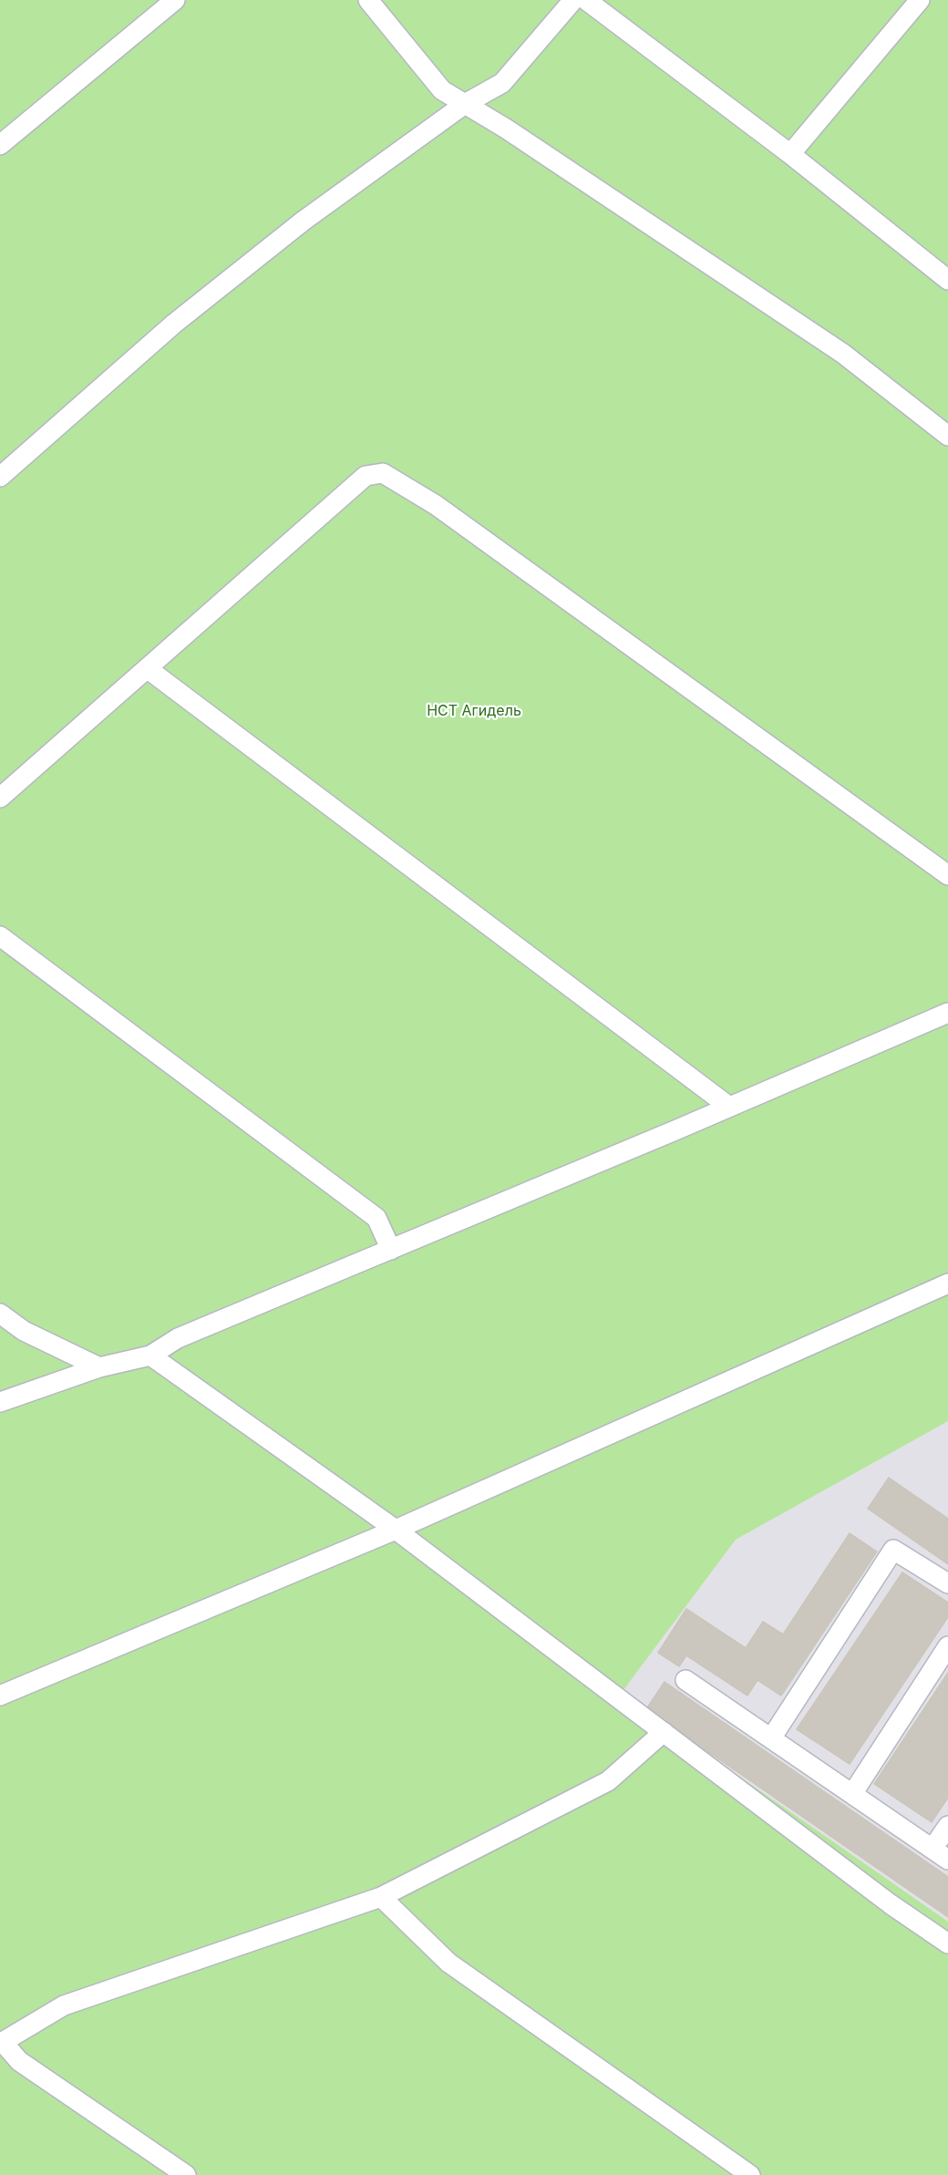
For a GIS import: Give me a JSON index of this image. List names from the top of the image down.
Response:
{
  "parks": ["НСТ Агидель"]
}
